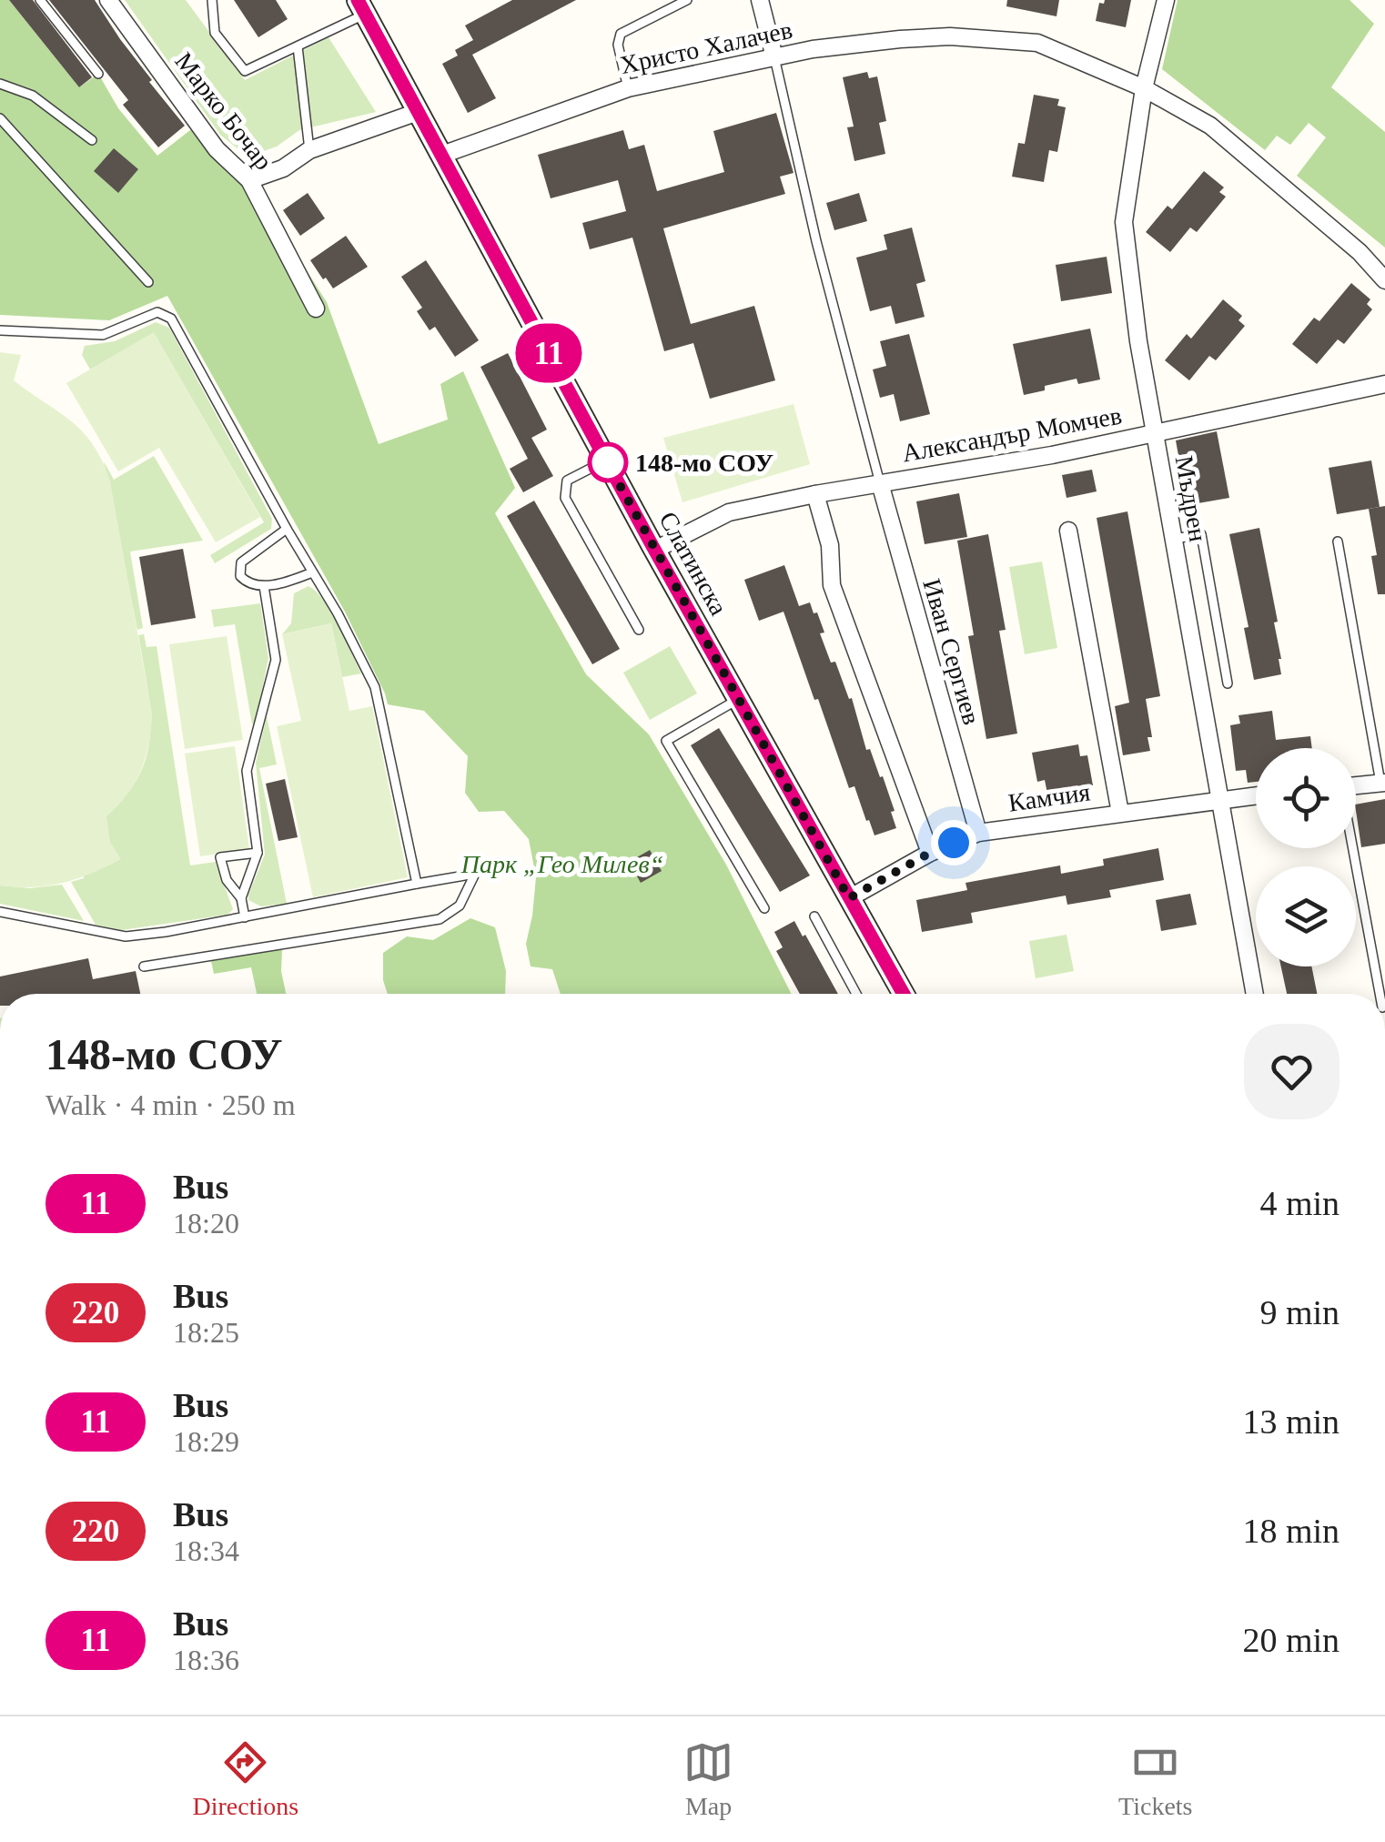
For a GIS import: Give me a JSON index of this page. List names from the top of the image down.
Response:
{
  "streets": {
    "street": [
      "Христо Халачев",
      "Марко Бочар",
      "Александър Момчев",
      "Мъдрен",
      "Слатинска",
      "Иван Сергиев",
      "Камчия"
    ]
  },
  "crossings": [
    ["Христо Халачев", "Мъдрен"],
    ["Христо Халачев", "Слатинска"],
    ["Александър Момчев", "Мъдрен"],
    ["Александър Момчев", "Слатинска"],
    ["Александър Момчев", "Иван Сергиев"],
    ["Мъдрен", "Камчия"],
    ["Слатинска", "Камчия"],
    ["Иван Сергиев", "Камчия"]
  ],
  "parks": ["Парк „Гео Милев“"],
  "places": ["148-мо СОУ"],
  "lines": ["bus line 11"],
  "page": {
    "on_map": "11",
    "heading": ["148-мо СОУ", "Walk · 4 min · 250 m"],
    "list": [
      {
        "mark": "11",
        "name": "Bus",
        "note": "18:20",
        "value": "4 min"
      },
      {
        "mark": "220",
        "name": "Bus",
        "note": "18:25",
        "value": "9 min"
      },
      {
        "mark": "11",
        "name": "Bus",
        "note": "18:29",
        "value": "13 min"
      },
      {
        "mark": "220",
        "name": "Bus",
        "note": "18:34",
        "value": "18 min"
      },
      {
        "mark": "11",
        "name": "Bus",
        "note": "18:36",
        "value": "20 min"
      }
    ],
    "tabs": ["Directions", "Map", "Tickets"]
  }
}
